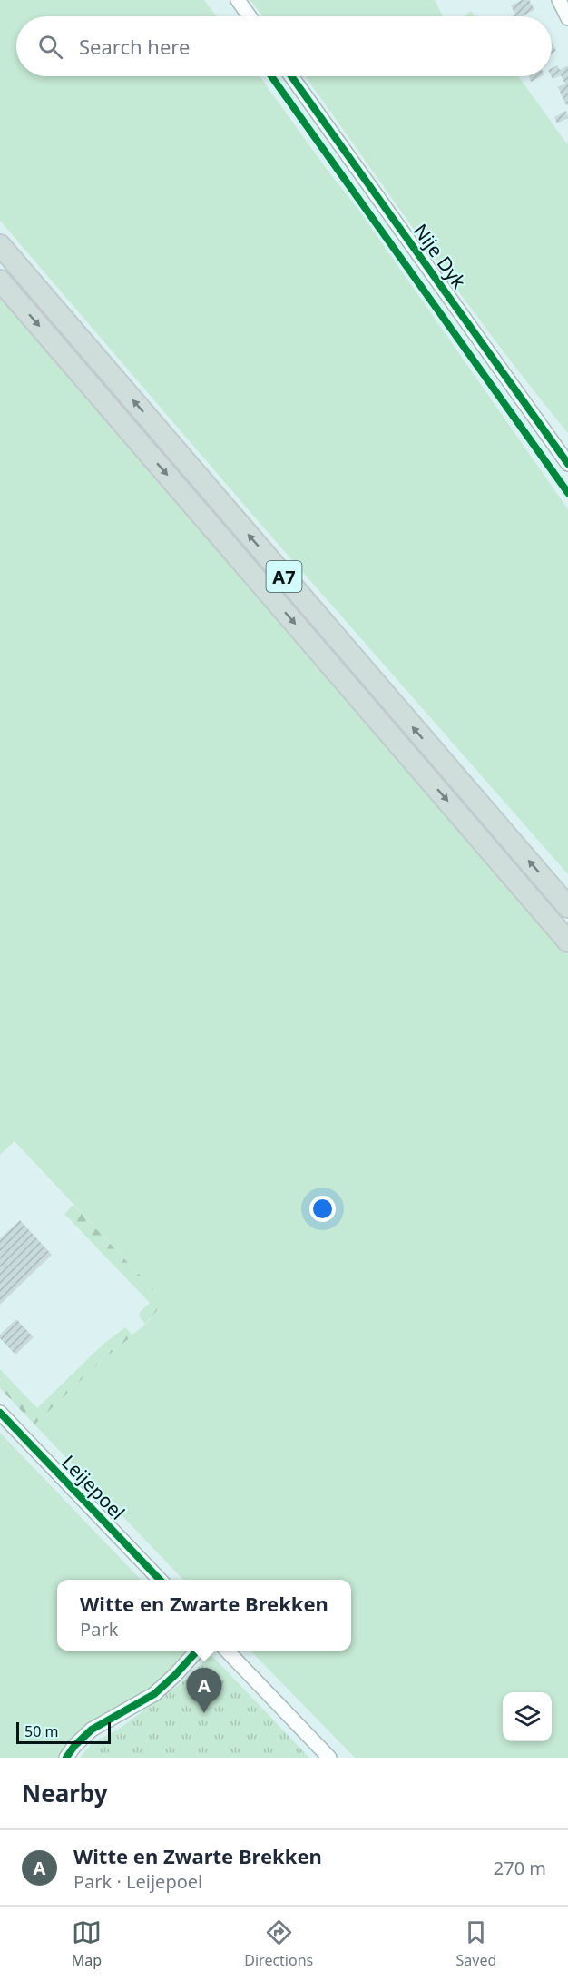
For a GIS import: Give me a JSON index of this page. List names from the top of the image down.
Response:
{
  "streets": {
    "highway": ["A7"],
    "street": ["Nije Dyk", "Leijepoel"]
  },
  "scale_bar": "50 m",
  "page": {
    "search": "Search here",
    "popup": ["Witte en Zwarte Brekken", "Park"],
    "pins": "A",
    "scale": "50 m",
    "heading": "Nearby",
    "list": [
      {
        "mark": "A",
        "name": "Witte en Zwarte Brekken",
        "note": "Park · Leijepoel",
        "value": "270 m"
      }
    ],
    "nav": ["Map", "Directions", "Saved"]
  }
}
